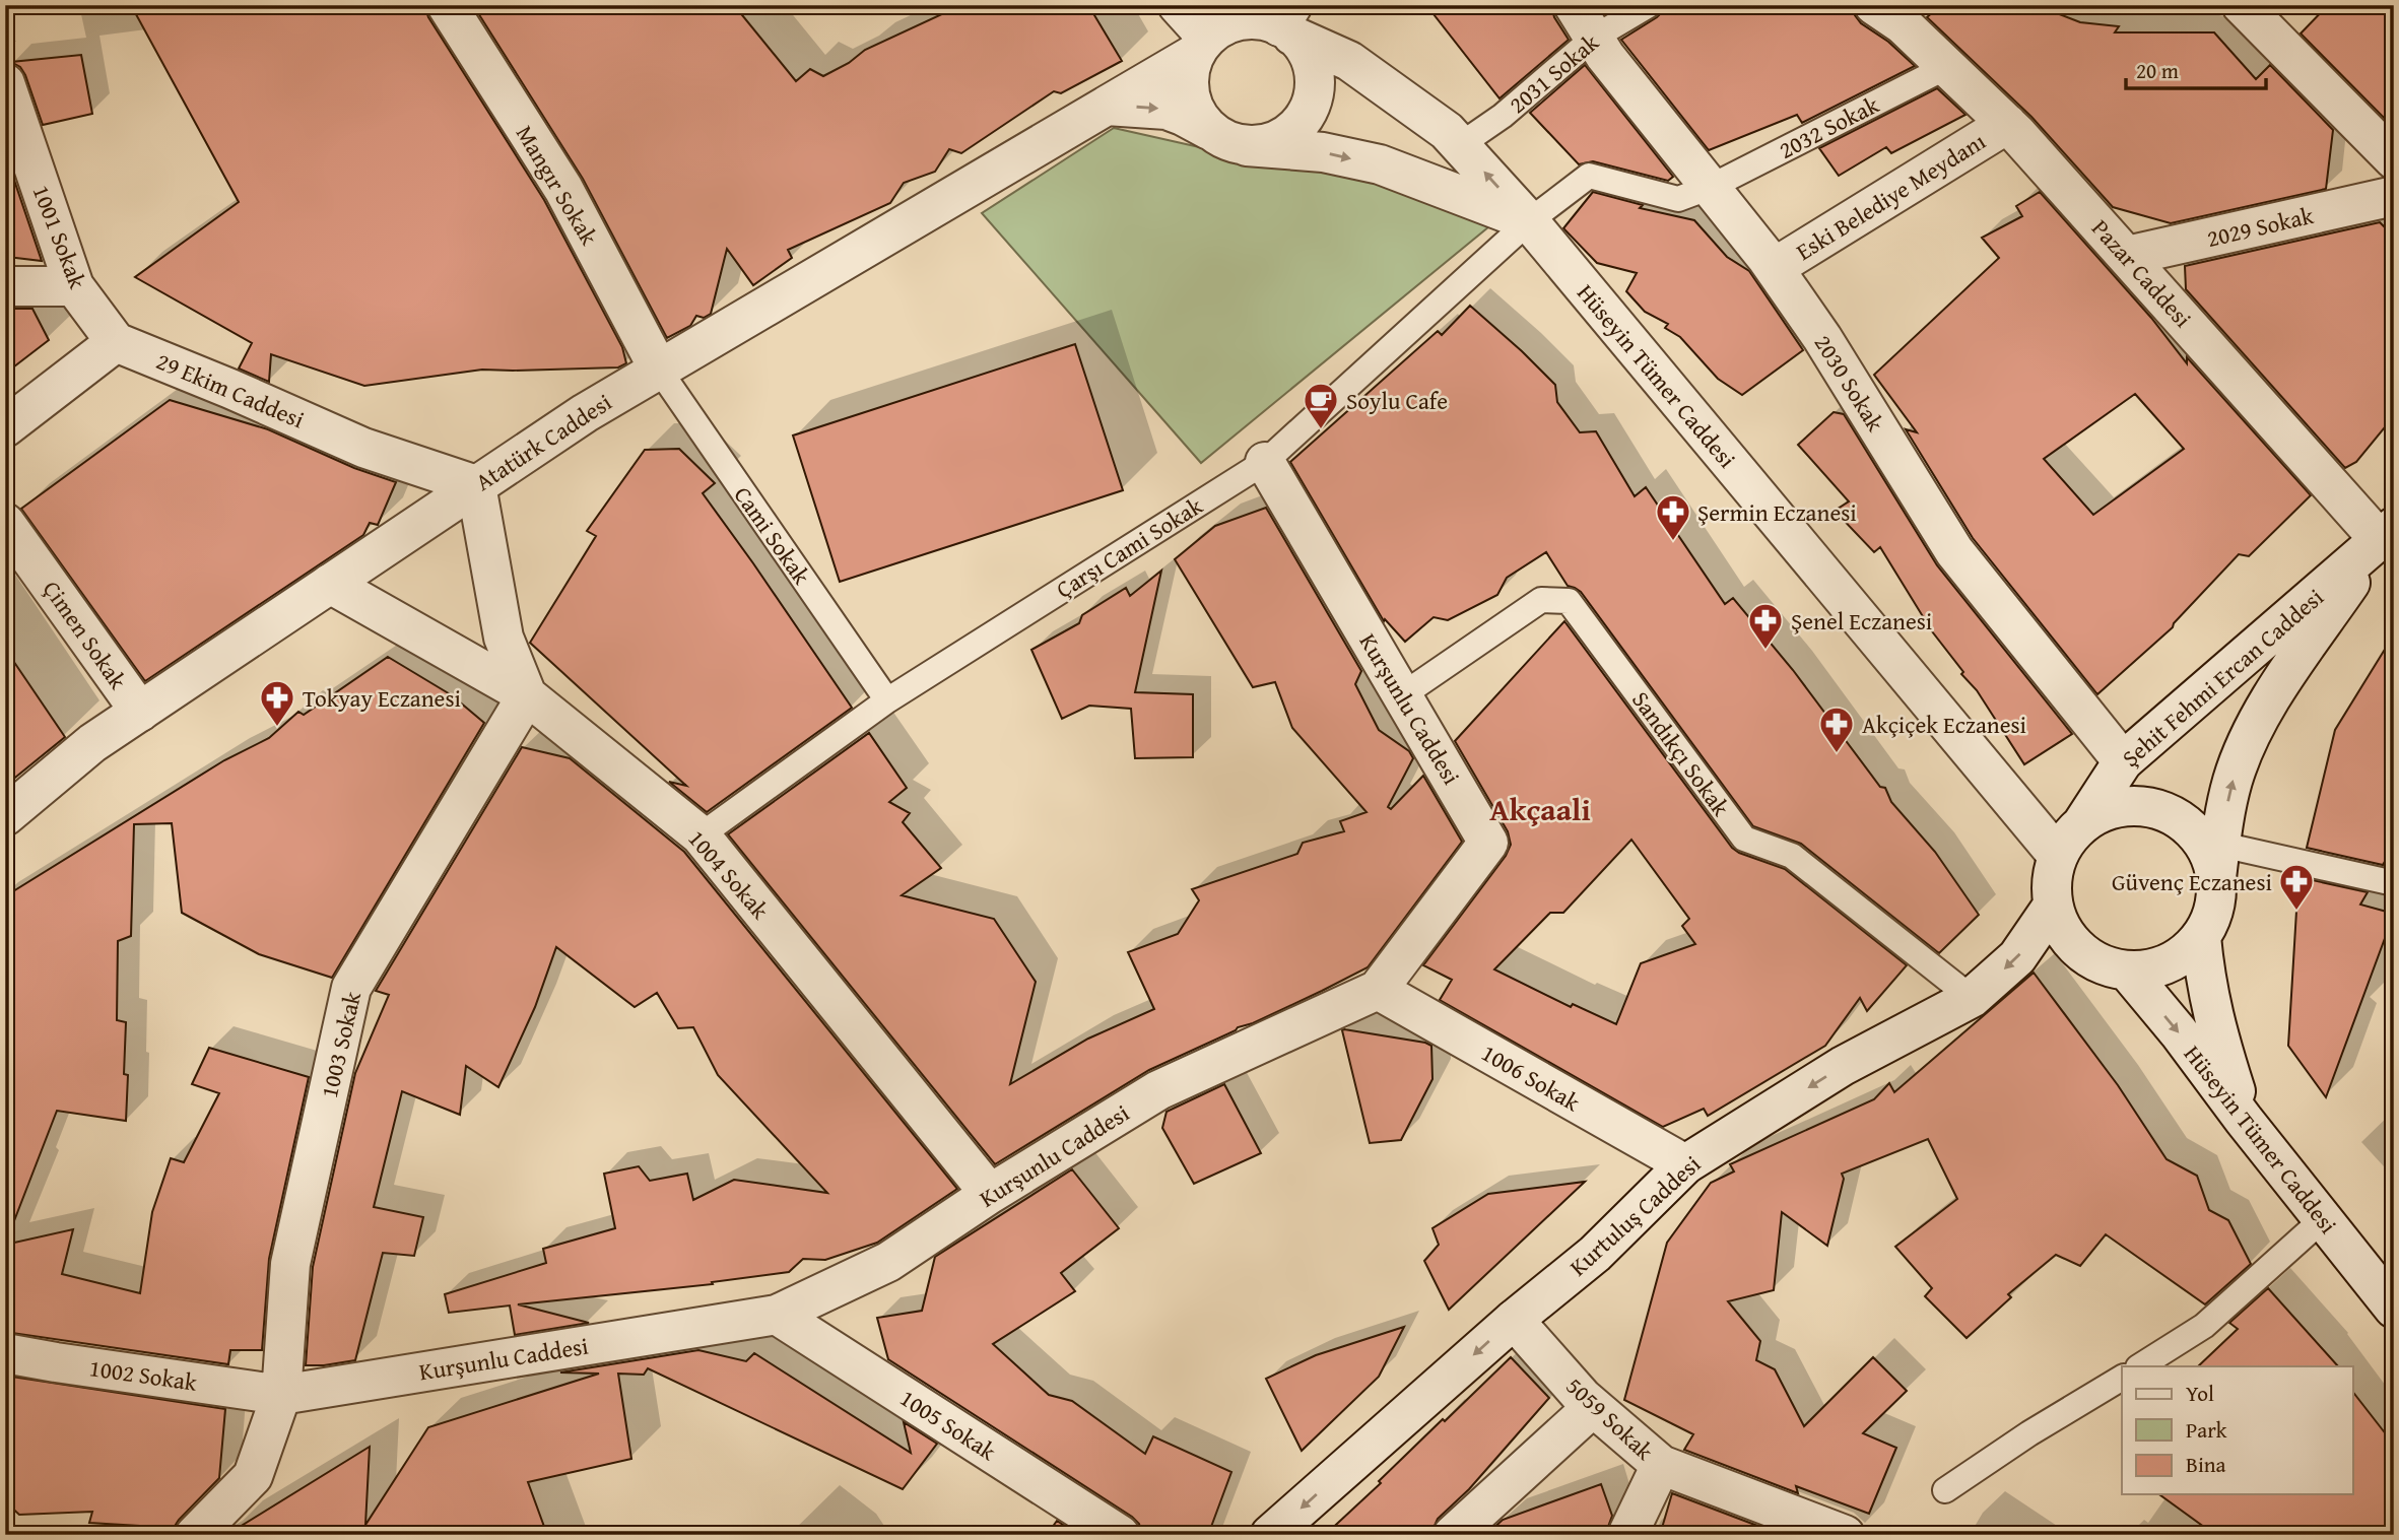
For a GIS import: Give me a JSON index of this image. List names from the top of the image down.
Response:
{
  "streets": {
    "street": [
      "Mangır Sokak",
      "Eski Belediye Meydanı",
      "2029 Sokak",
      "1001 Sokak",
      "Pazar Caddesi",
      "Hüseyin Tümer Caddesi",
      "2030 Sokak",
      "29 Ekim Caddesi",
      "Atatürk Caddesi",
      "Çimen Sokak",
      "Şehit Fehmi Ercan Caddesi",
      "Kurşunlu Caddesi",
      "1004 Sokak",
      "1003 Sokak",
      "1006 Sokak",
      "Kurtuluş Caddesi",
      "1002 Sokak",
      "5059 Sokak",
      "1005 Sokak"
    ],
    "lane": [
      "2031 Sokak",
      "2032 Sokak",
      "Cami Sokak",
      "Çarşı Cami Sokak",
      "Sandıkçı Sokak"
    ]
  },
  "crossings": [
    ["2031 Sokak", "Hüseyin Tümer Caddesi"],
    ["2031 Sokak", "2030 Sokak"],
    ["2032 Sokak", "Pazar Caddesi"],
    ["2032 Sokak", "Hüseyin Tümer Caddesi"],
    ["2032 Sokak", "2030 Sokak"],
    ["2032 Sokak", "Çarşı Cami Sokak"],
    ["Mangır Sokak", "Atatürk Caddesi"],
    ["Mangır Sokak", "Cami Sokak"],
    ["Eski Belediye Meydanı", "Pazar Caddesi"],
    ["Eski Belediye Meydanı", "2030 Sokak"],
    ["2029 Sokak", "Pazar Caddesi"],
    ["1001 Sokak", "29 Ekim Caddesi"],
    ["Pazar Caddesi", "Şehit Fehmi Ercan Caddesi"],
    ["Hüseyin Tümer Caddesi", "Atatürk Caddesi"],
    ["Hüseyin Tümer Caddesi", "Çarşı Cami Sokak"],
    ["Hüseyin Tümer Caddesi", "Şehit Fehmi Ercan Caddesi"],
    ["Hüseyin Tümer Caddesi", "Kurtuluş Caddesi"],
    ["2030 Sokak", "Şehit Fehmi Ercan Caddesi"],
    ["29 Ekim Caddesi", "Atatürk Caddesi"],
    ["Atatürk Caddesi", "Cami Sokak"],
    ["Atatürk Caddesi", "Çimen Sokak"],
    ["Atatürk Caddesi", "1004 Sokak"],
    ["Cami Sokak", "Çarşı Cami Sokak"],
    ["Çarşı Cami Sokak", "Kurşunlu Caddesi"],
    ["Çarşı Cami Sokak", "1004 Sokak"],
    ["Şehit Fehmi Ercan Caddesi", "Kurtuluş Caddesi"],
    ["Kurşunlu Caddesi", "Sandıkçı Sokak"],
    ["Kurşunlu Caddesi", "1004 Sokak"],
    ["Kurşunlu Caddesi", "1003 Sokak"],
    ["Kurşunlu Caddesi", "1006 Sokak"],
    ["Kurşunlu Caddesi", "1002 Sokak"],
    ["Kurşunlu Caddesi", "1005 Sokak"],
    ["Sandıkçı Sokak", "Kurtuluş Caddesi"],
    ["1004 Sokak", "1003 Sokak"],
    ["1003 Sokak", "1002 Sokak"],
    ["1006 Sokak", "Kurtuluş Caddesi"],
    ["Kurtuluş Caddesi", "5059 Sokak"]
  ],
  "one_way": ["Kurtuluş Caddesi"],
  "districts": ["Akçaali"],
  "places": {
    "cafe": ["Soylu Cafe"],
    "pharmacy": [
      "Şermin Eczanesi",
      "Şenel Eczanesi",
      "Tokyay Eczanesi",
      "Akçiçek Eczanesi",
      "Güvenç Eczanesi"
    ]
  },
  "legend": ["Yol", "Park", "Bina"],
  "scale_bar": "20 m"
}
